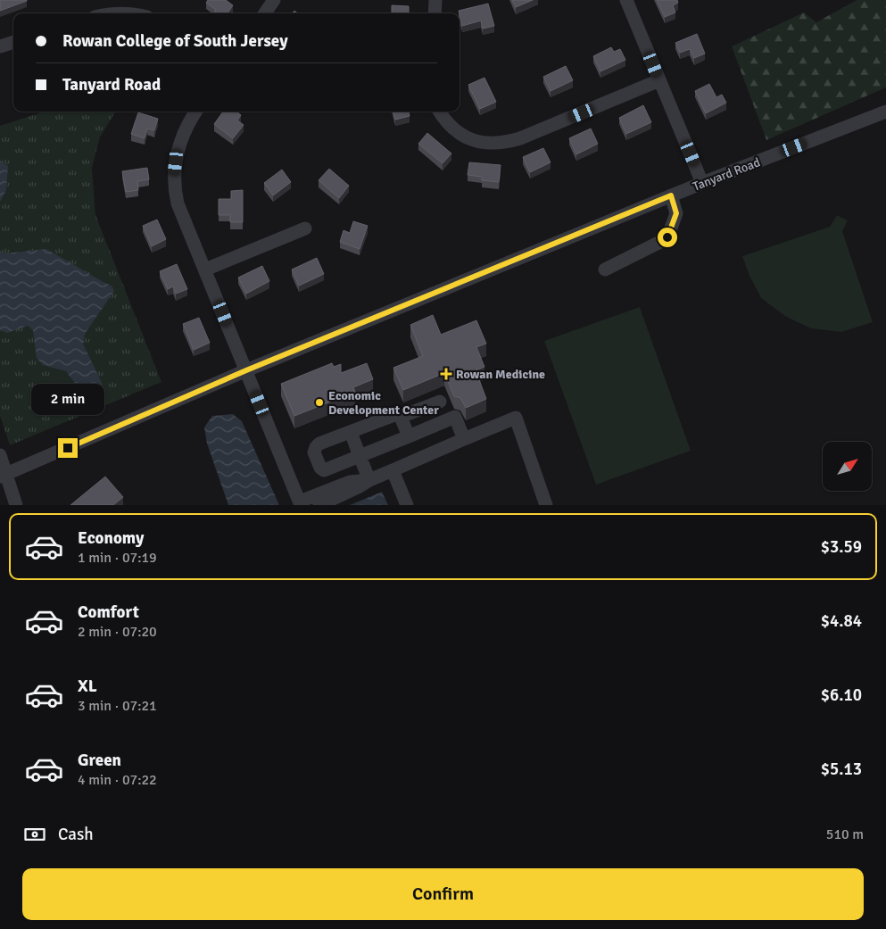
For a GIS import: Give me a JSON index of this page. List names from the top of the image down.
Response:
{
  "streets": {
    "street": ["Tanyard Road"]
  },
  "places": {
    "health": ["Rowan Medicine"],
    "other": ["Economic Development Center"]
  },
  "north": "top right",
  "page": {
    "banner": ["Rowan College of South Jersey", "Tanyard Road"],
    "bubble": "2 min",
    "list": [
      {
        "name": "Economy",
        "note": "1 min · 07:19",
        "value": "$3.59"
      },
      {
        "name": "Comfort",
        "note": "2 min · 07:20",
        "value": "$4.84"
      },
      {
        "name": "XL",
        "note": "3 min · 07:21",
        "value": "$6.10"
      },
      {
        "name": "Green",
        "note": "4 min · 07:22",
        "value": "$5.13"
      }
    ],
    "pay": ["Cash", "510 m"],
    "buttons": "Confirm"
  }
}
